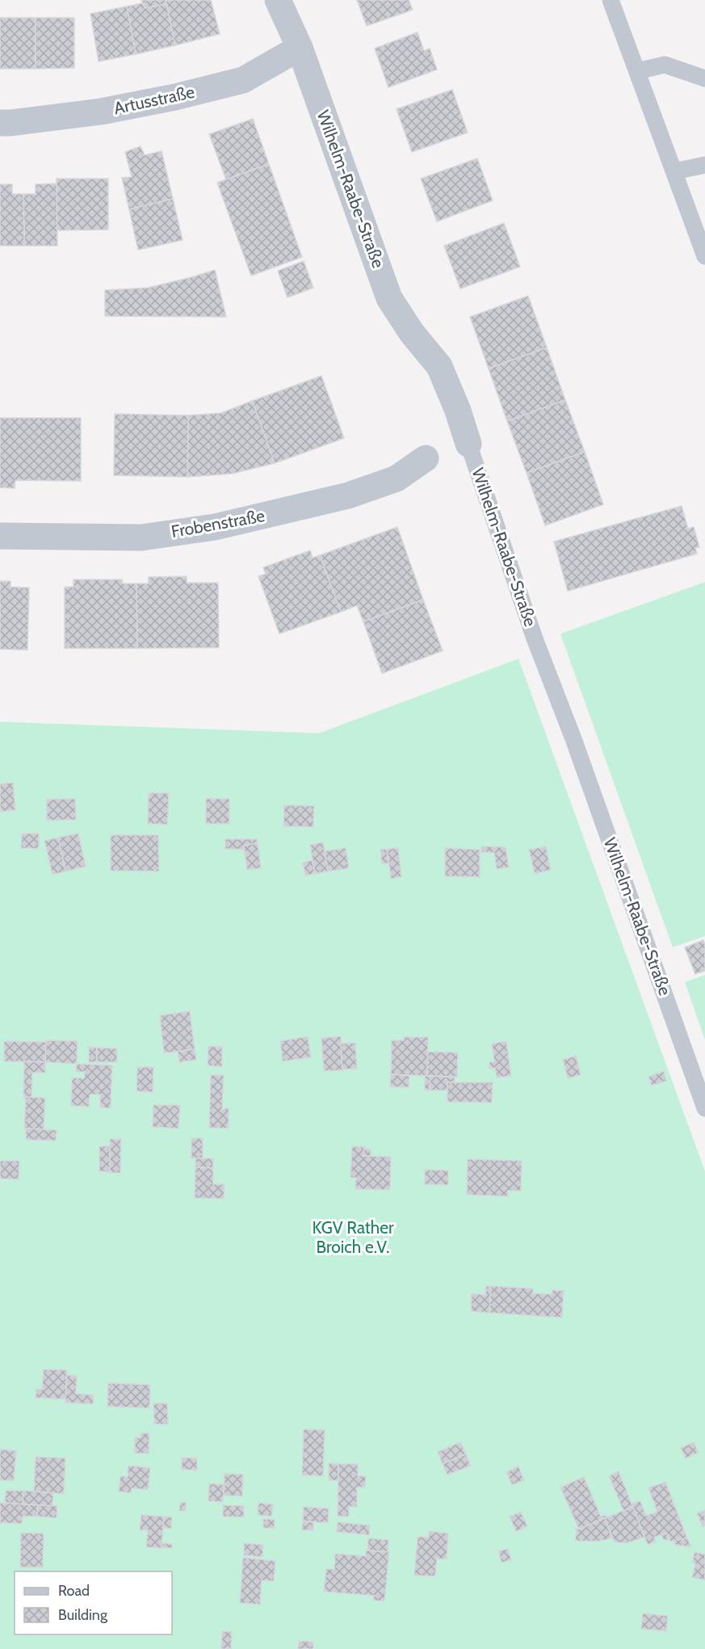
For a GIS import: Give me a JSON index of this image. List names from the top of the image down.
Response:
{
  "streets": {
    "street": ["Artusstraße", "Wilhelm-Raabe-Straße", "Frobenstraße"]
  },
  "crossings": [
    ["Artusstraße", "Wilhelm-Raabe-Straße"]
  ],
  "parks": ["KGV Rather Broich e.V."],
  "legend": ["Road", "Building"]
}
